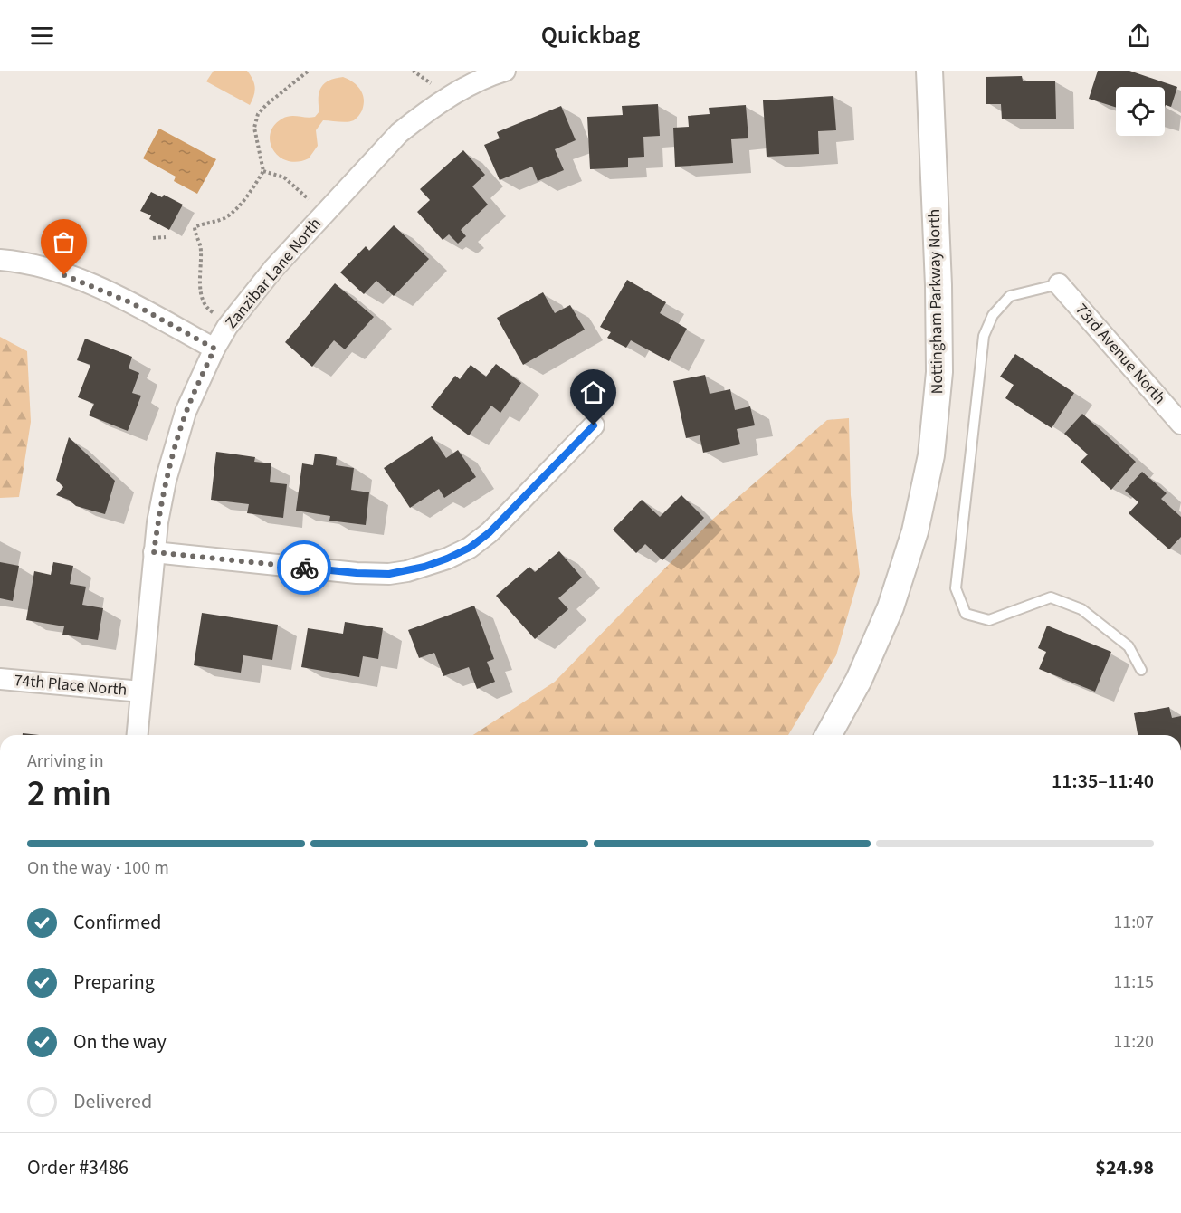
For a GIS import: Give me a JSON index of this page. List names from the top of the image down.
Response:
{
  "streets": {
    "street": [
      "Zanzibar Lane North",
      "Nottingham Parkway North",
      "73rd Avenue North",
      "74th Place North"
    ]
  },
  "crossings": [
    ["Zanzibar Lane North", "74th Place North"]
  ],
  "page": {
    "header": "Quickbag",
    "heading": ["2 min", "Arriving in", "11:35–11:40"],
    "panel": ["Order #3486", "$24.98"],
    "bar": "On the way · 100 m",
    "list": [
      ["Confirmed", "11:07"],
      ["Preparing", "11:15"],
      ["On the way", "11:20"],
      "Delivered"
    ]
  }
}
